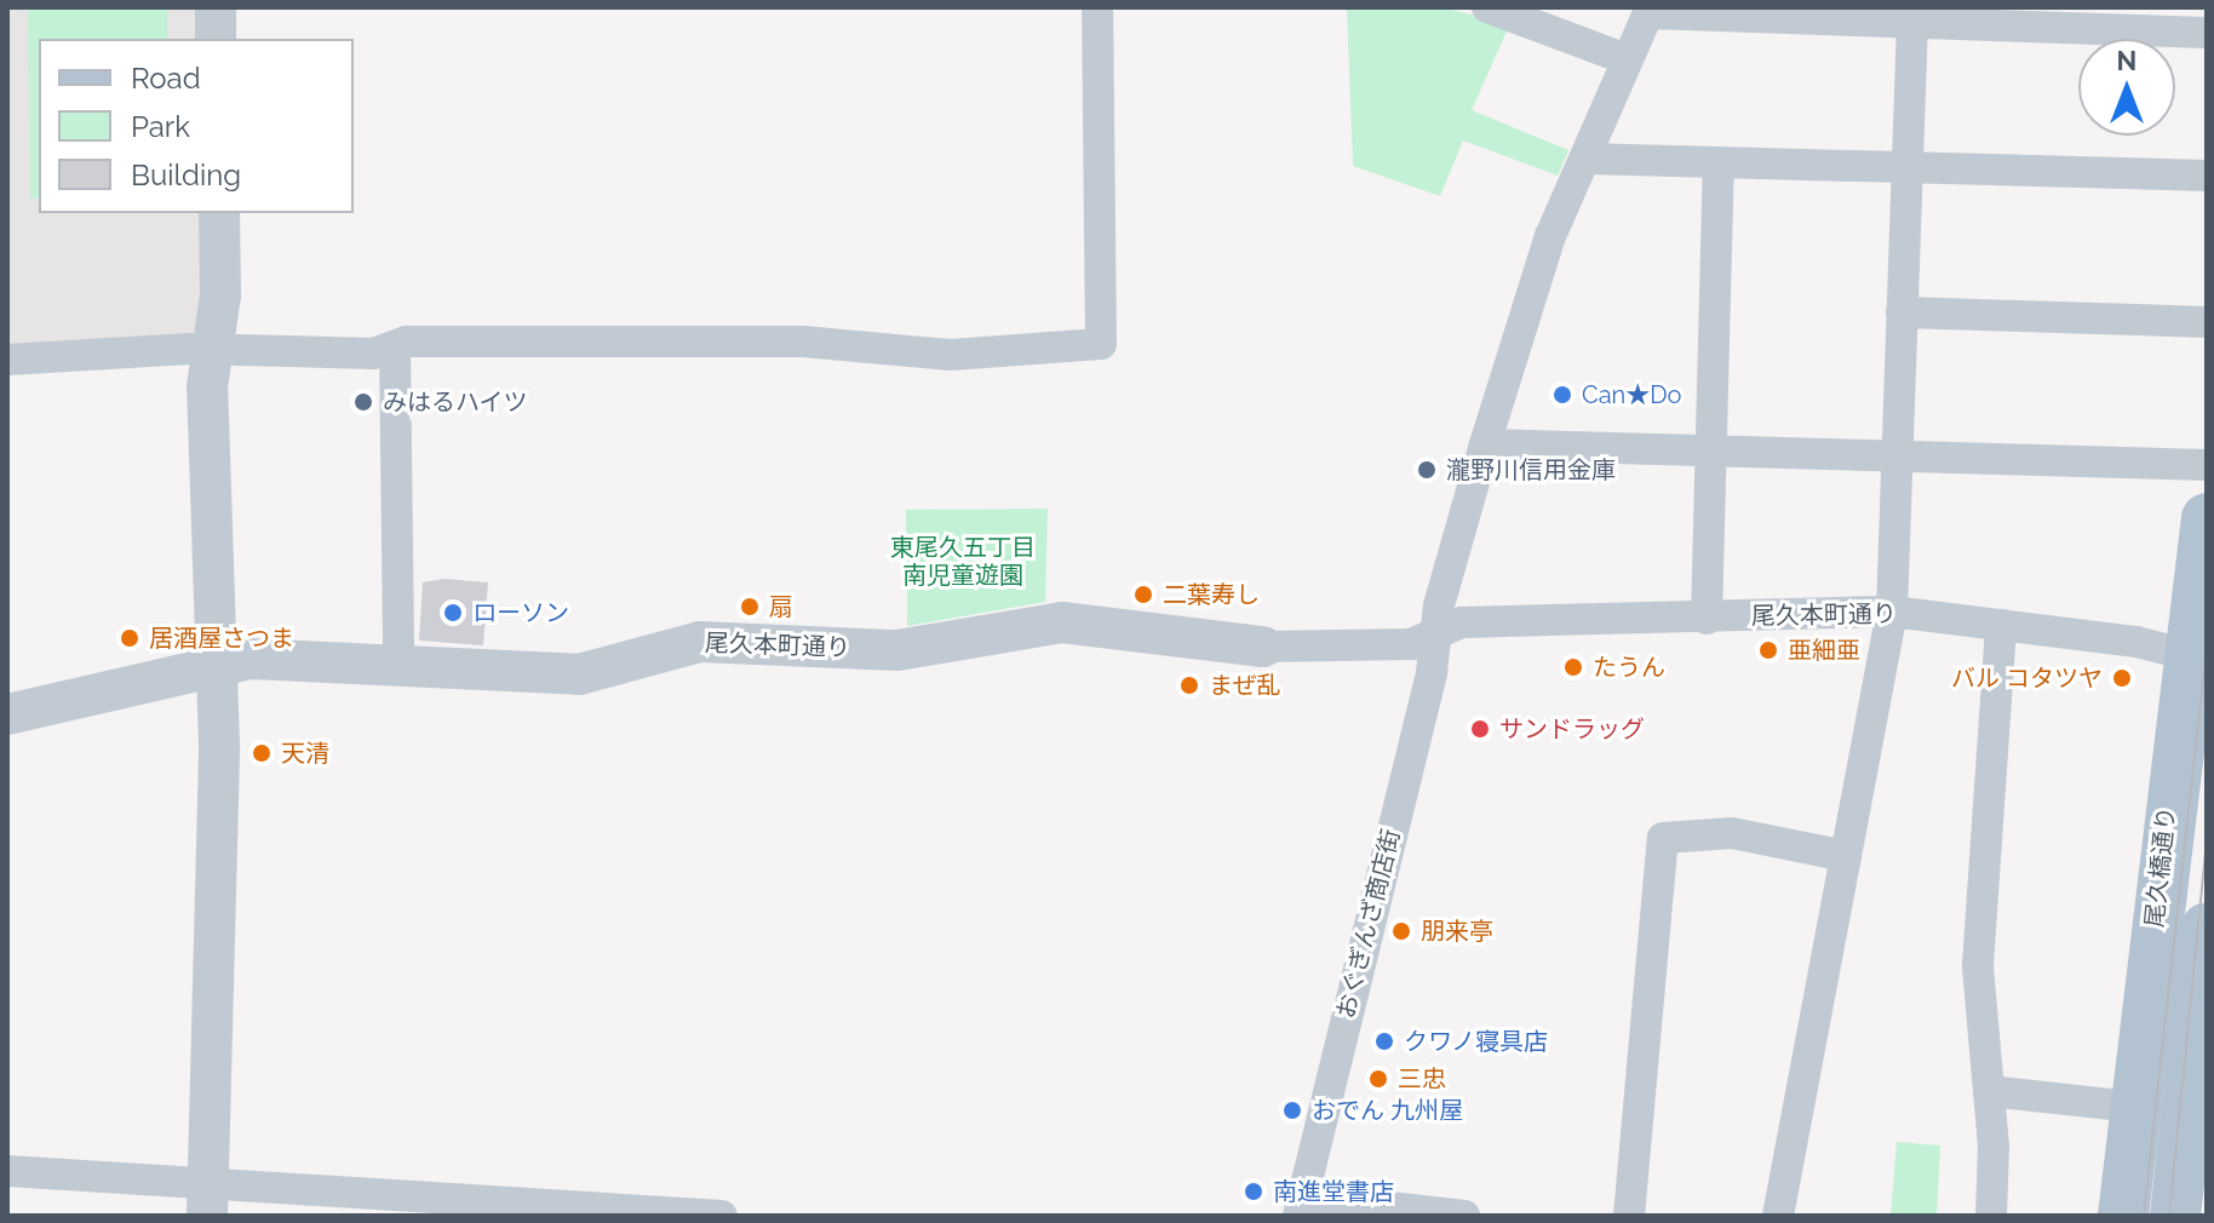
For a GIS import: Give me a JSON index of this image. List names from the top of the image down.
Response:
{
  "streets": {
    "main road": ["尾久橋通り"],
    "street": ["尾久本町通り", "おぐぎんざ商店街"]
  },
  "crossings": [
    ["尾久本町通り", "尾久橋通り"],
    ["尾久本町通り", "おぐぎんざ商店街"]
  ],
  "parks": ["東尾久五丁目 南児童遊園"],
  "places": [
    "Can★Do",
    "みはるハイツ",
    "瀧野川信用金庫",
    "二葉寿し",
    "扇",
    "ローソン",
    "居酒屋さつま",
    "亜細亜",
    "たうん",
    "バル コタツヤ",
    "まぜ乱",
    "サンドラッグ",
    "天清",
    "朋来亭",
    "クワノ寝具店",
    "三忠",
    "おでん 九州屋",
    "南進堂書店"
  ],
  "legend": ["Road", "Park", "Building"],
  "north": "top"
}
